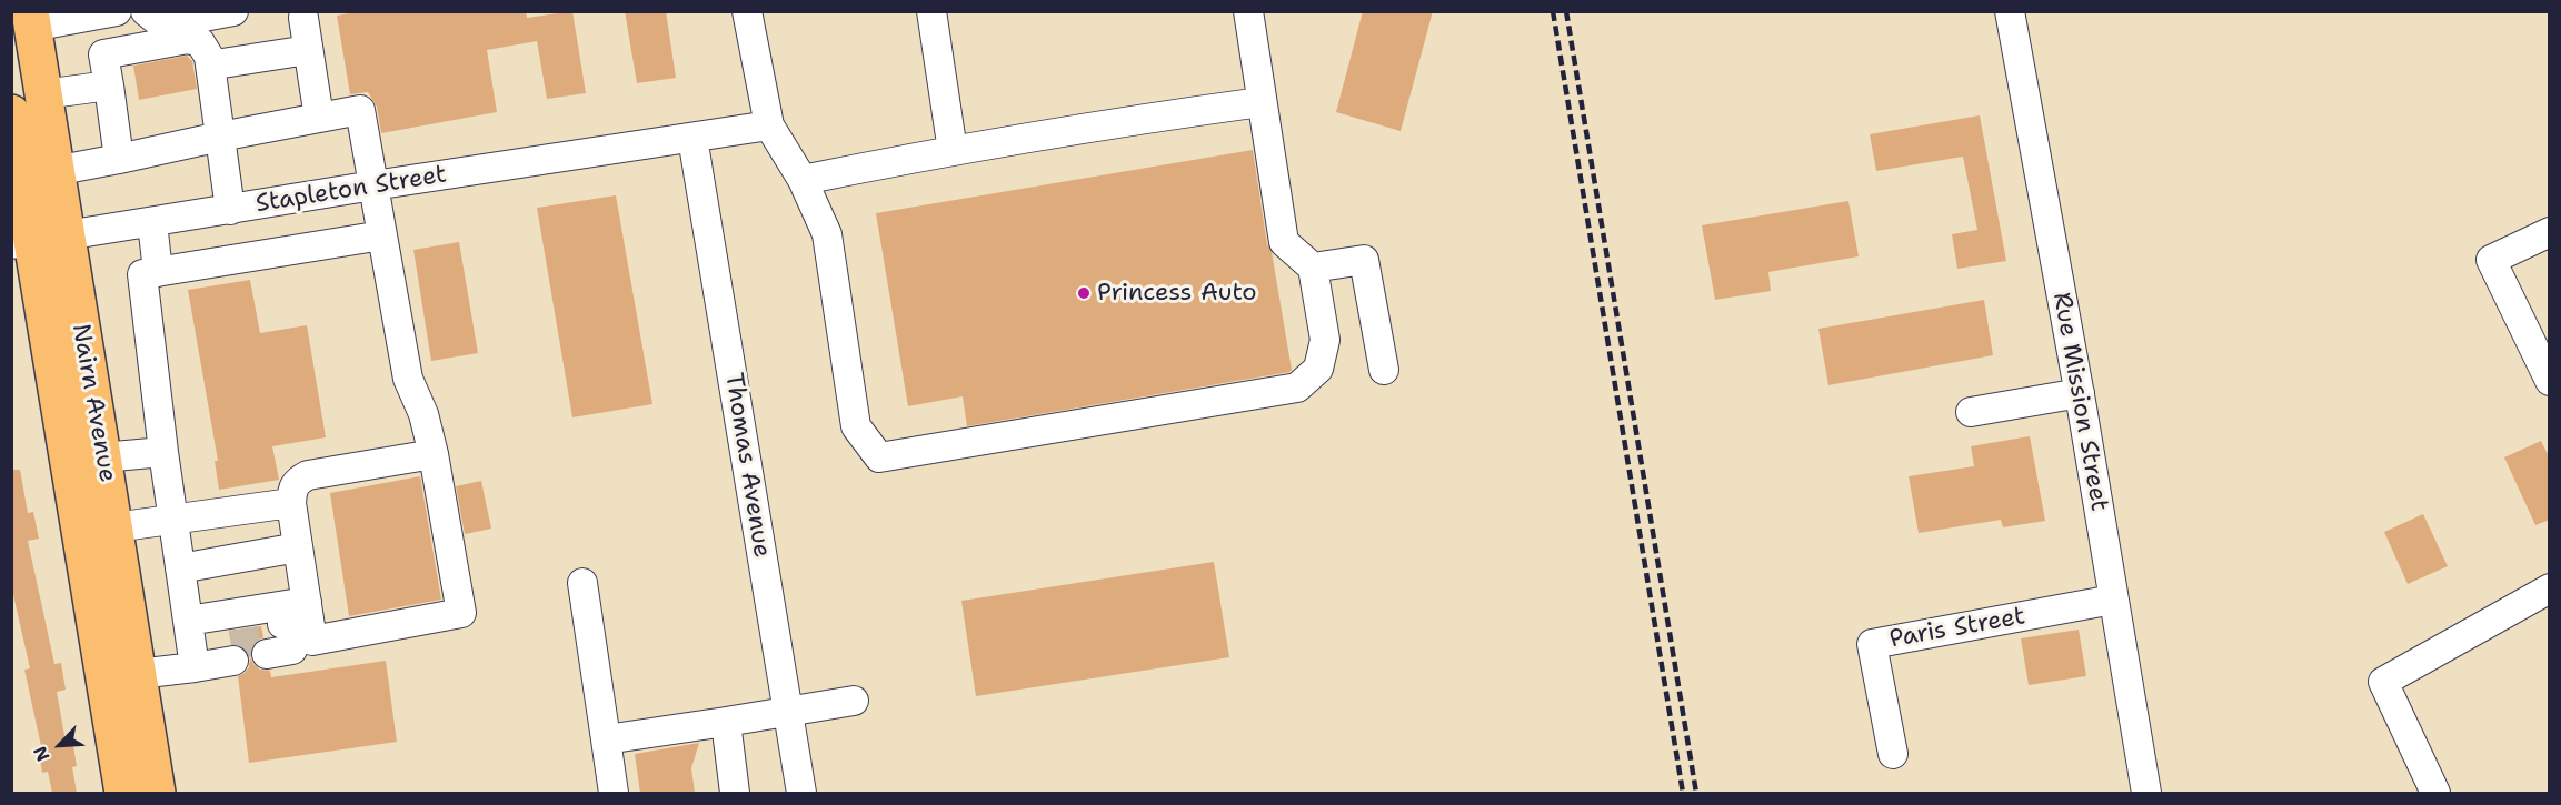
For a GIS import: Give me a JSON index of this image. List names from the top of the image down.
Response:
{
  "streets": {
    "main road": ["Nairn Avenue"],
    "street": [
      "Stapleton Street",
      "Rue Mission Street",
      "Thomas Avenue",
      "Paris Street"
    ]
  },
  "crossings": [
    ["Stapleton Street", "Nairn Avenue"],
    ["Stapleton Street", "Thomas Avenue"],
    ["Rue Mission Street", "Paris Street"]
  ],
  "places": ["Princess Auto"],
  "north": "bottom left"
}
